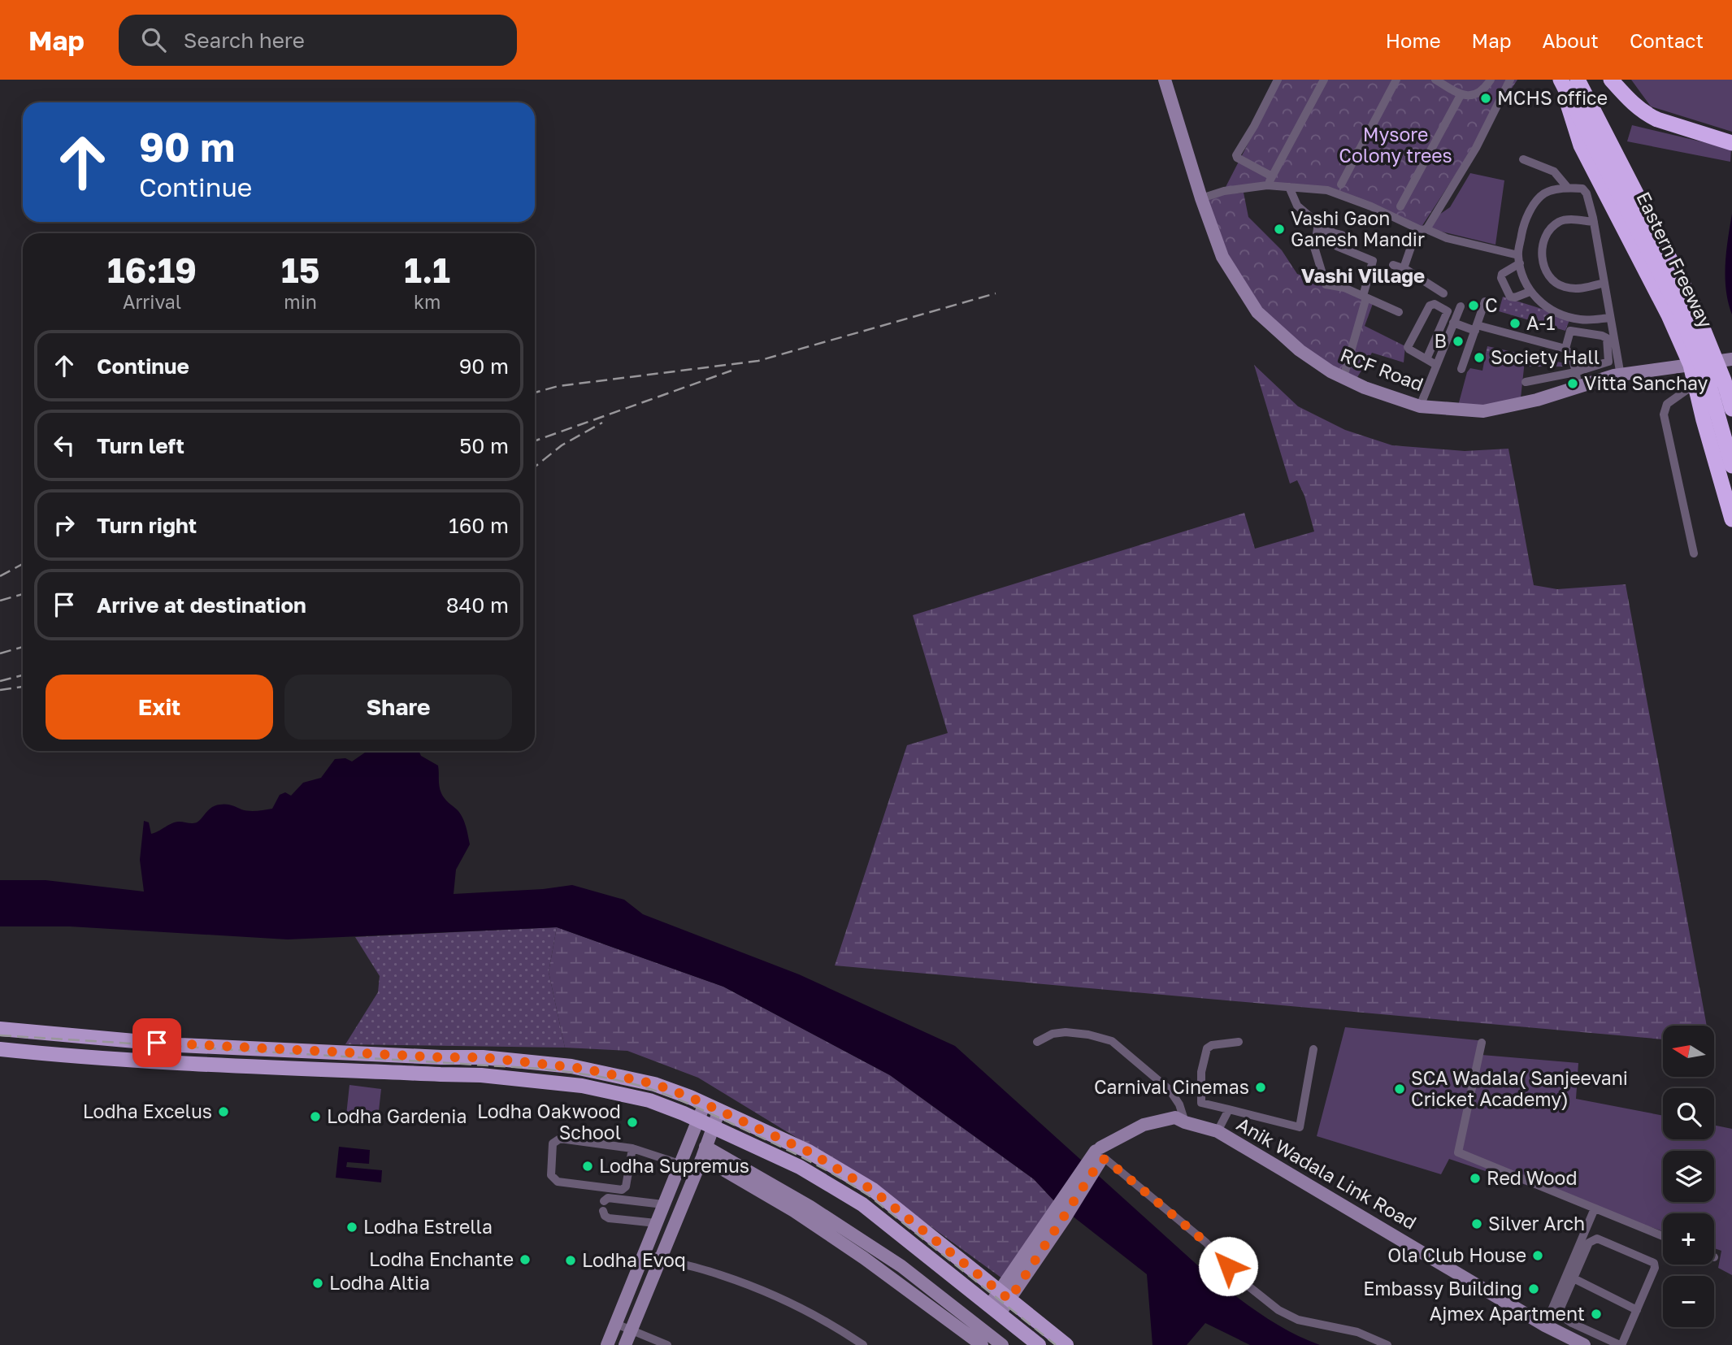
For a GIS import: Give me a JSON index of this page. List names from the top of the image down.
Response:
{
  "streets": {
    "highway": ["Eastern Freeway"],
    "street": ["RCF Road", "Anik Wadala Link Road"]
  },
  "districts": ["Vashi Village"],
  "parks": ["Mysore Colony trees"],
  "places": [
    "MCHS office",
    "Vashi Gaon Ganesh Mandir",
    "C",
    "A-1",
    "B",
    "Society Hall",
    "Vitta Sanchay",
    "Carnival Cinemas",
    "SCA Wadala( Sanjeevani Cricket Academy)",
    "Lodha Excelus",
    "Lodha Gardenia",
    "Lodha Oakwood School",
    "Lodha Supremus",
    "Red Wood",
    "Silver Arch",
    "Lodha Estrella",
    "Ola Club House",
    "Lodha Enchante",
    "Lodha Evoq",
    "Lodha Altia",
    "Embassy Building",
    "Ajmex Apartment"
  ],
  "north": "left",
  "page": {
    "header": "Map",
    "search": "Search here",
    "nav": [
      "Home",
      "Map",
      "About",
      "Contact"
    ],
    "turn": ["90 m", "Continue"],
    "eta": [
      "16:19",
      "Arrival",
      "15",
      "min",
      "1.1",
      "km"
    ],
    "list": [
      {
        "name": "Continue",
        "value": "90 m"
      },
      {
        "name": "Turn left",
        "value": "50 m"
      },
      {
        "name": "Turn right",
        "value": "160 m"
      },
      {
        "name": "Arrive at destination",
        "value": "840 m"
      }
    ],
    "buttons": ["Exit", "Share"],
    "map_buttons": ["+", "−"]
  }
}
